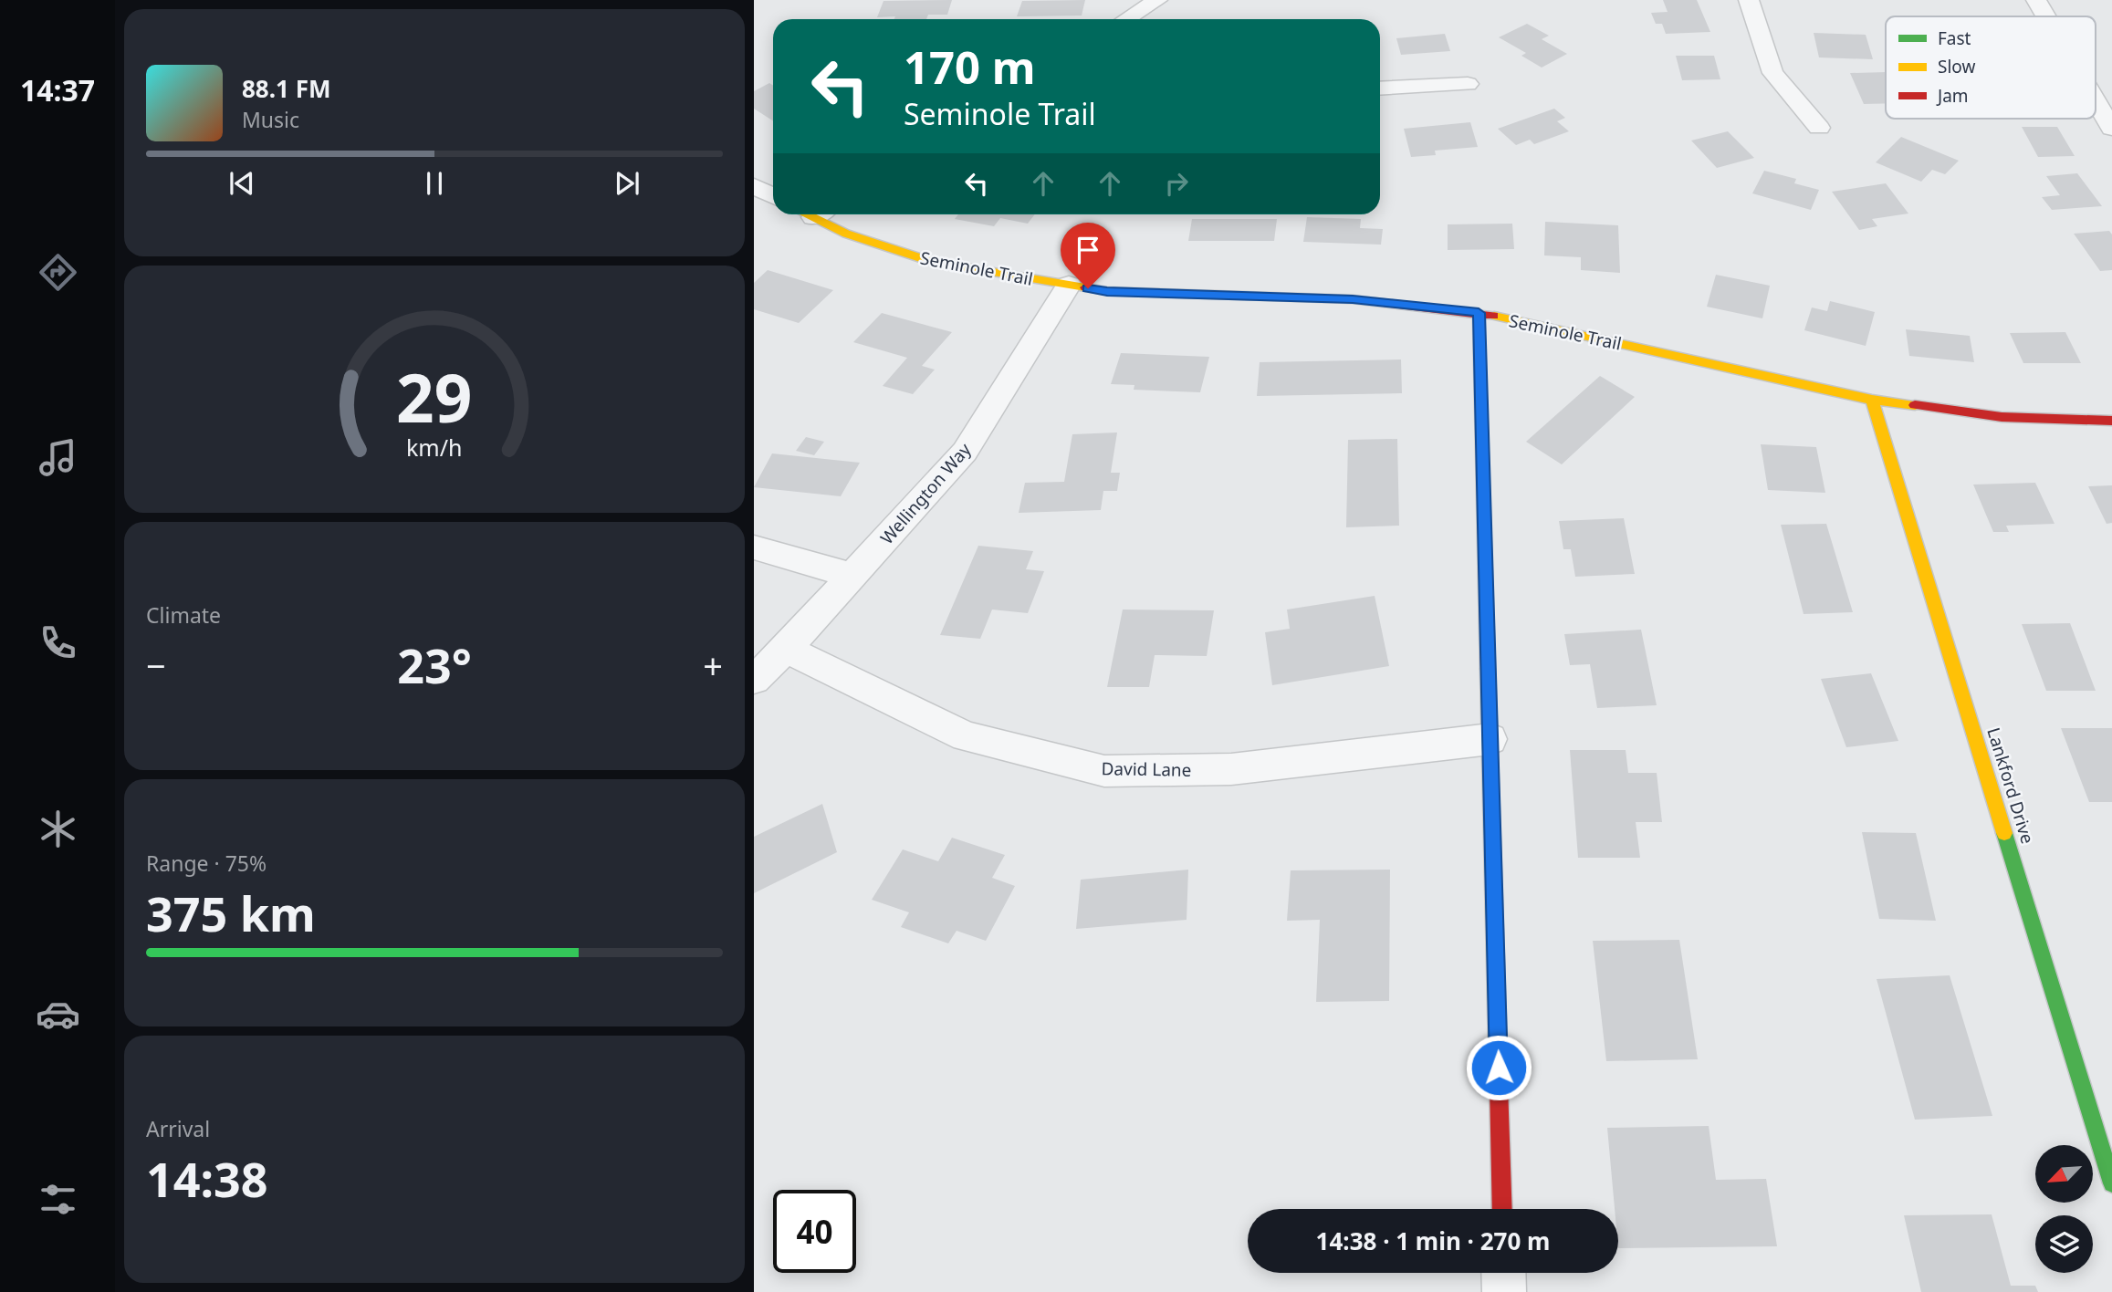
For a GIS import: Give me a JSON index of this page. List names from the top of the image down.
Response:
{
  "streets": {
    "street": [
      "Seminole Trail",
      "Wellington Way",
      "David Lane",
      "Lankford Drive"
    ]
  },
  "crossings": [
    ["Seminole Trail", "Wellington Way"],
    ["Seminole Trail", "Lankford Drive"],
    ["Wellington Way", "David Lane"]
  ],
  "legend": ["Fast", "Slow", "Jam"],
  "north": "bottom left",
  "page": {
    "tabs": "14:37",
    "turn": ["170 m", "Seminole Trail"],
    "song": ["88.1 FM", "Music"],
    "tile": [
      "Climate",
      ["Range · 75%", "375 km"],
      ["Arrival", "14:38"]
    ],
    "heat": ["−", "23°", "+"],
    "limit": "40",
    "trip": "14:38 · 1 min · 270 m",
    "gauge": ["29", "km/h"]
  }
}
